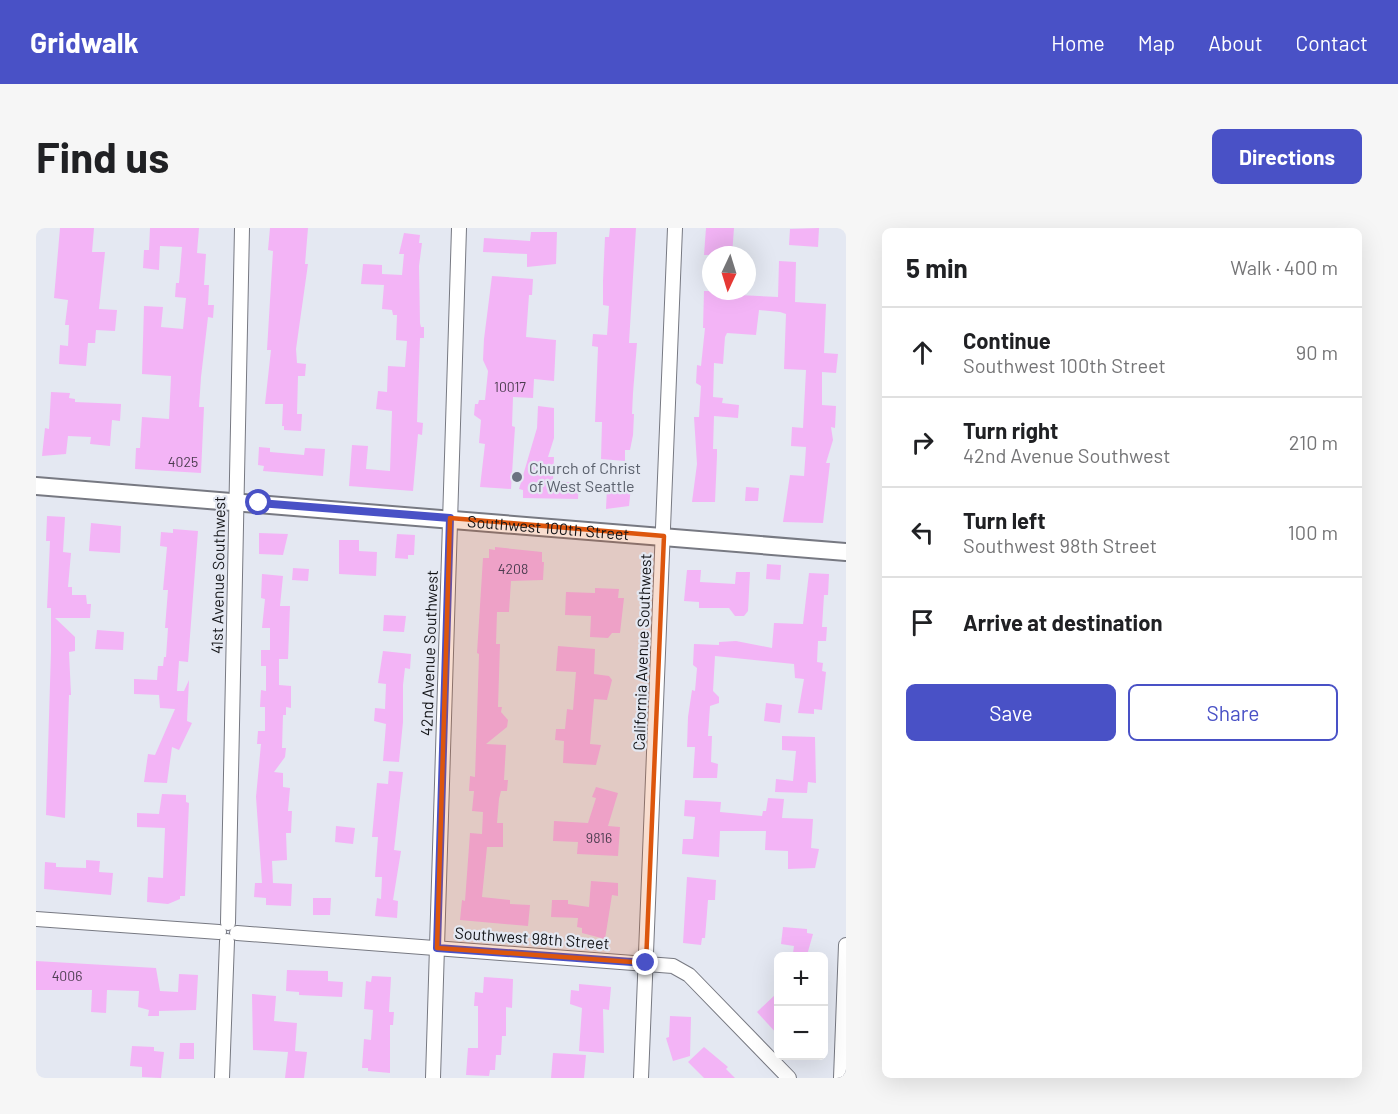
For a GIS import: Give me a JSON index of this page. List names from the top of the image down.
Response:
{
  "streets": {
    "street": [
      "Southwest 100th Street",
      "41st Avenue Southwest",
      "California Avenue Southwest",
      "42nd Avenue Southwest",
      "Southwest 98th Street"
    ]
  },
  "crossings": [
    ["Southwest 100th Street", "41st Avenue Southwest"],
    ["Southwest 100th Street", "California Avenue Southwest"],
    ["Southwest 100th Street", "42nd Avenue Southwest"],
    ["41st Avenue Southwest", "Southwest 98th Street"],
    ["California Avenue Southwest", "Southwest 98th Street"],
    ["42nd Avenue Southwest", "Southwest 98th Street"]
  ],
  "places": ["Church of Christ of West Seattle"],
  "house_numbers": [
    "10017",
    "4025",
    "4208",
    "9816",
    "4006"
  ],
  "north": "bottom",
  "page": {
    "header": "Gridwalk",
    "nav": [
      "Home",
      "Map",
      "About",
      "Contact"
    ],
    "buttons": [
      "Directions",
      ["Save", "Share"]
    ],
    "title": "Find us",
    "heading": ["5 min", "Walk · 400 m"],
    "list": [
      ["Continue", "Southwest 100th Street", "90 m"],
      ["Turn right", "42nd Avenue Southwest", "210 m"],
      ["Turn left", "Southwest 98th Street", "100 m"],
      "Arrive at destination"
    ],
    "map_buttons": ["+", "−"]
  }
}
